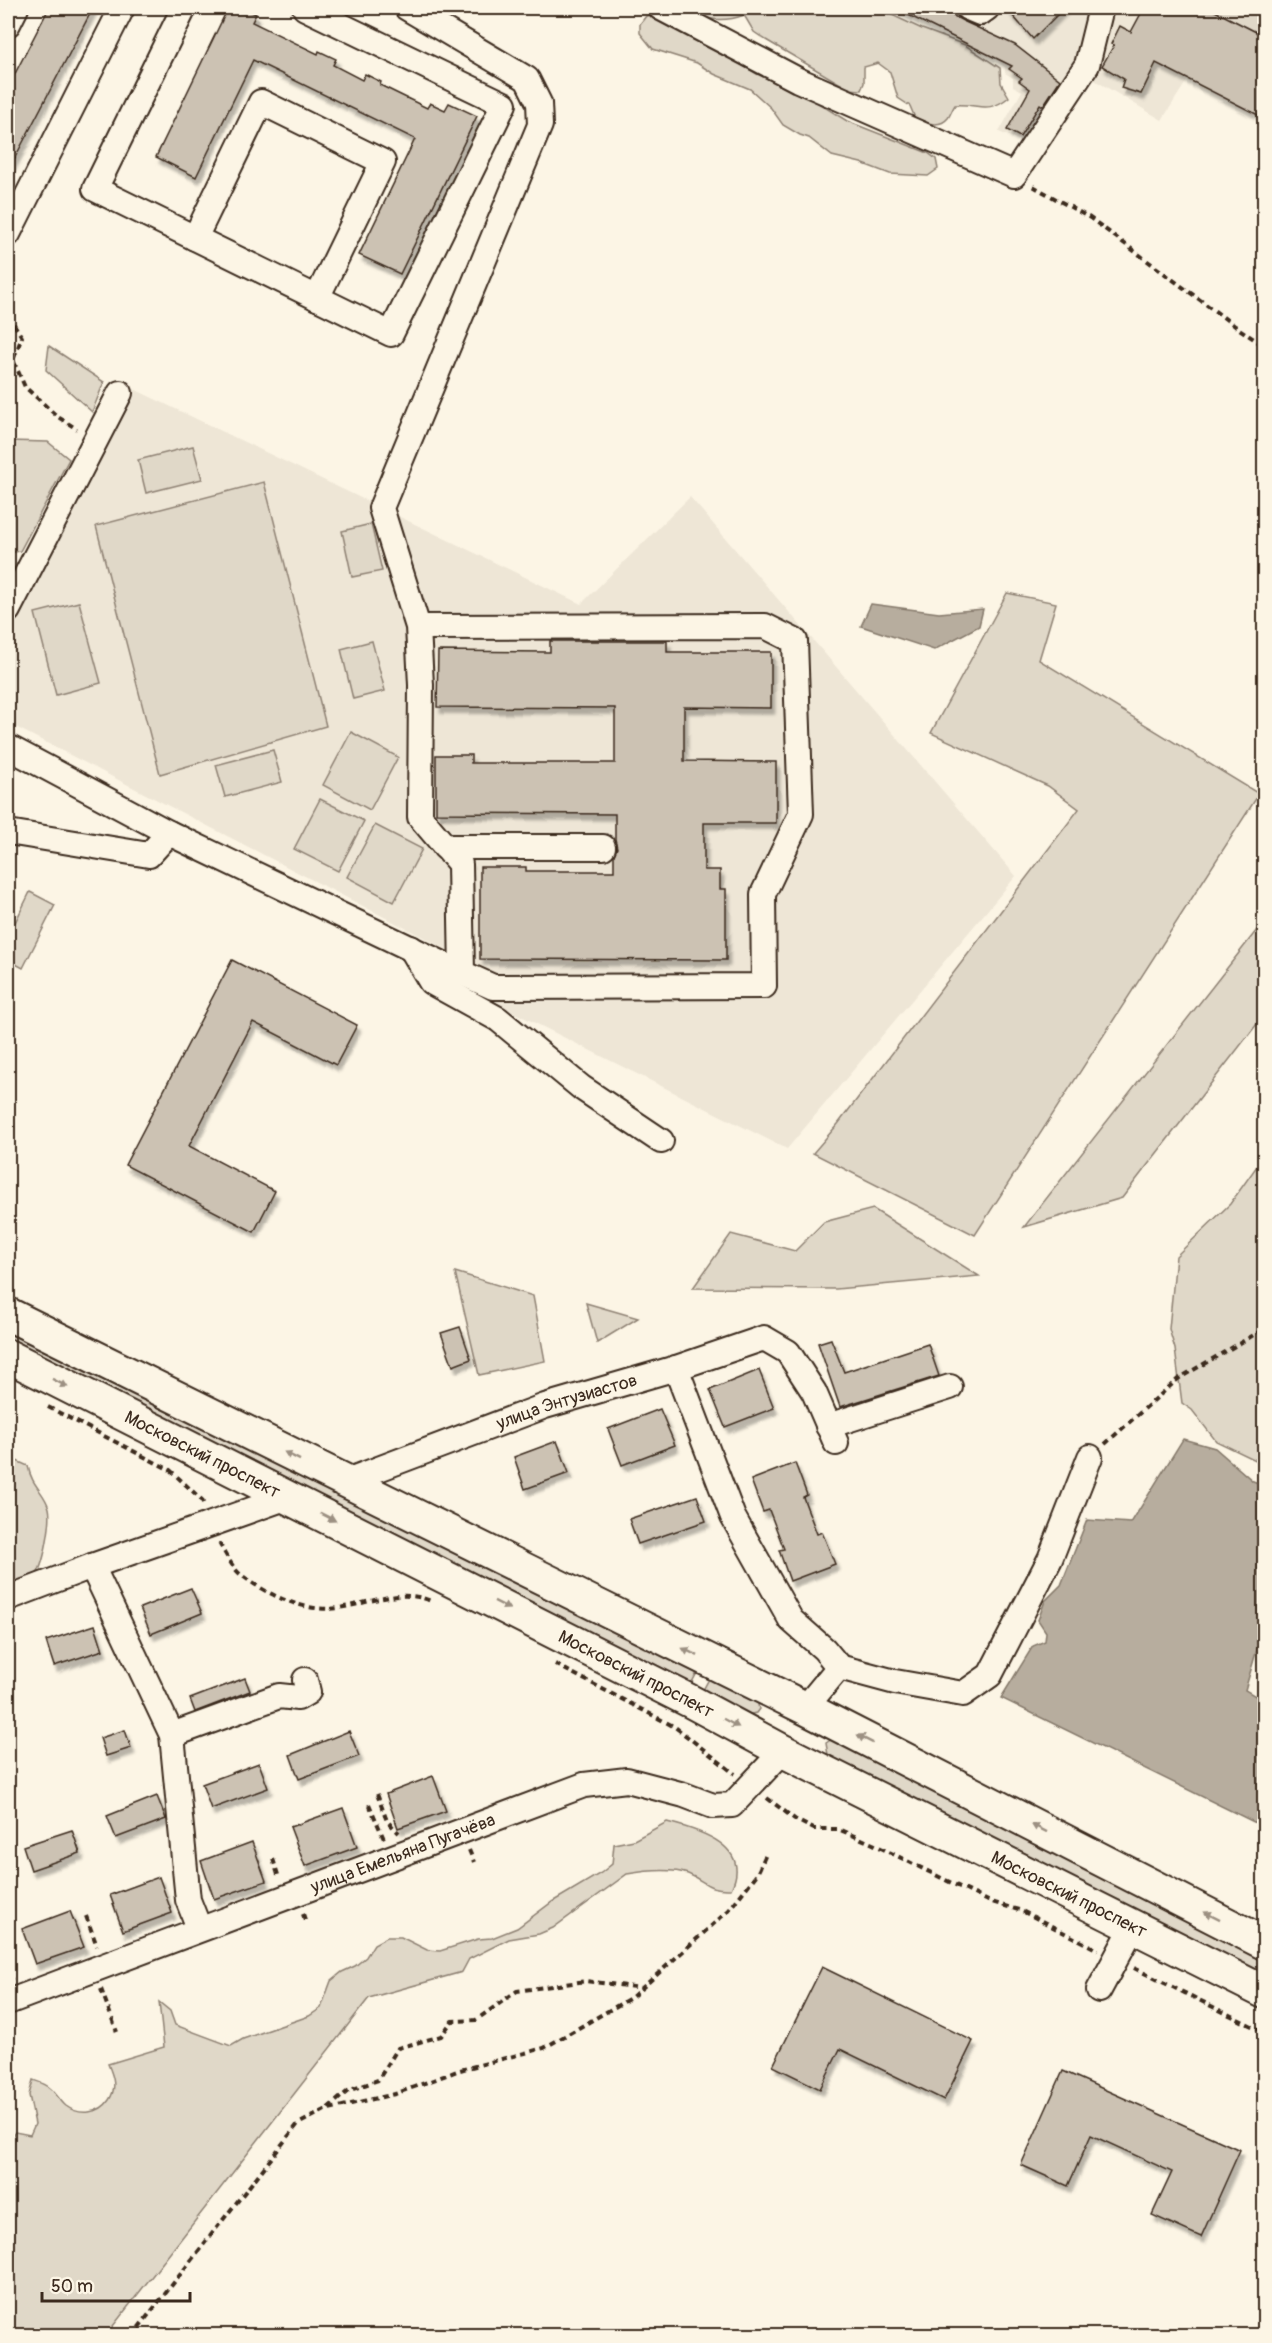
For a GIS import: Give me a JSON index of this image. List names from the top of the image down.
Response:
{
  "streets": {
    "main road": ["Московский проспект"],
    "street": ["улица Энтузиастов", "улица Емельяна Пугачёва"]
  },
  "crossings": [
    ["улица Энтузиастов", "Московский проспект"],
    ["Московский проспект", "улица Емельяна Пугачёва"]
  ],
  "scale_bar": "50 m"
}
